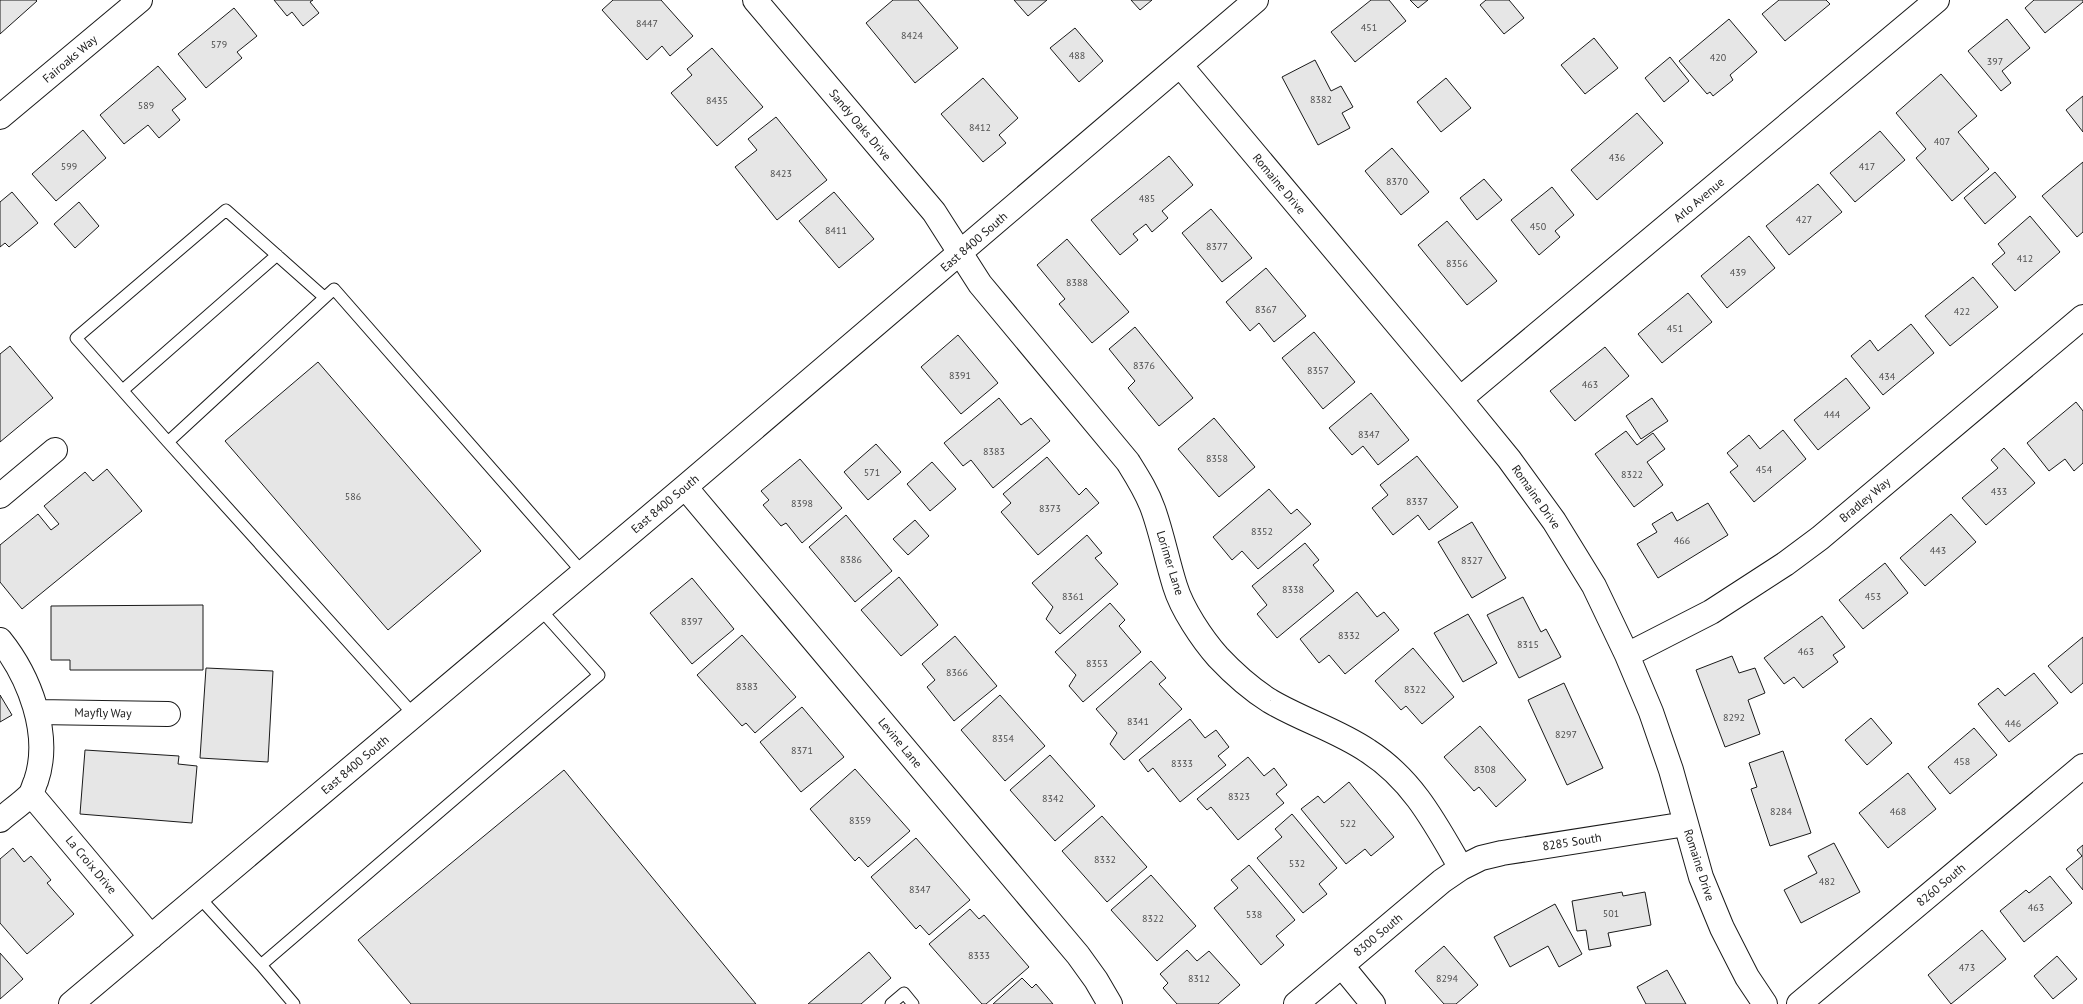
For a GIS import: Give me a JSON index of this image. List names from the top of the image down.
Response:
{
  "streets": {
    "street": [
      "Fairoaks Way",
      "Sandy Oaks Drive",
      "Romaine Drive",
      "Arlo Avenue",
      "East 8400 South",
      "Bradley Way",
      "Lorimer Lane",
      "Mayfly Way",
      "Levine Lane",
      "8285 South",
      "La Croix Drive",
      "8260 South",
      "8300 South"
    ]
  },
  "crossings": [
    ["Sandy Oaks Drive", "East 8400 South"],
    ["Sandy Oaks Drive", "Lorimer Lane"],
    ["Romaine Drive", "Arlo Avenue"],
    ["Romaine Drive", "East 8400 South"],
    ["Romaine Drive", "Bradley Way"],
    ["Romaine Drive", "8285 South"],
    ["East 8400 South", "Lorimer Lane"],
    ["East 8400 South", "Levine Lane"],
    ["East 8400 South", "La Croix Drive"],
    ["Lorimer Lane", "8285 South"],
    ["Lorimer Lane", "8300 South"],
    ["8285 South", "8300 South"]
  ],
  "house_numbers": [
    "8447",
    "451",
    "8424",
    "579",
    "488",
    "420",
    "397",
    "8382",
    "8435",
    "589",
    "8412",
    "407",
    "436",
    "599",
    "417",
    "8423",
    "8370",
    "485",
    "427",
    "450",
    "8411",
    "8377",
    "412",
    "8356",
    "439",
    "8388",
    "8367",
    "422",
    "451",
    "8376",
    "8357",
    "8391",
    "434",
    "463",
    "444",
    "8347",
    "8383",
    "8358",
    "454",
    "571",
    "8322",
    "433",
    "586",
    "8337",
    "8398",
    "8373",
    "8352",
    "466",
    "443",
    "8386",
    "8327",
    "8338",
    "8361",
    "453",
    "8397",
    "8332",
    "8315",
    "463",
    "8353",
    "8366",
    "8383",
    "8322",
    "8292",
    "8341",
    "446",
    "8297",
    "8354",
    "8371",
    "458",
    "8333",
    "8308",
    "8323",
    "8342",
    "8284",
    "468",
    "8359",
    "522",
    "8332",
    "532",
    "482",
    "8347",
    "463",
    "501",
    "538",
    "8322",
    "8333",
    "473",
    "8312",
    "8294"
  ]
}
